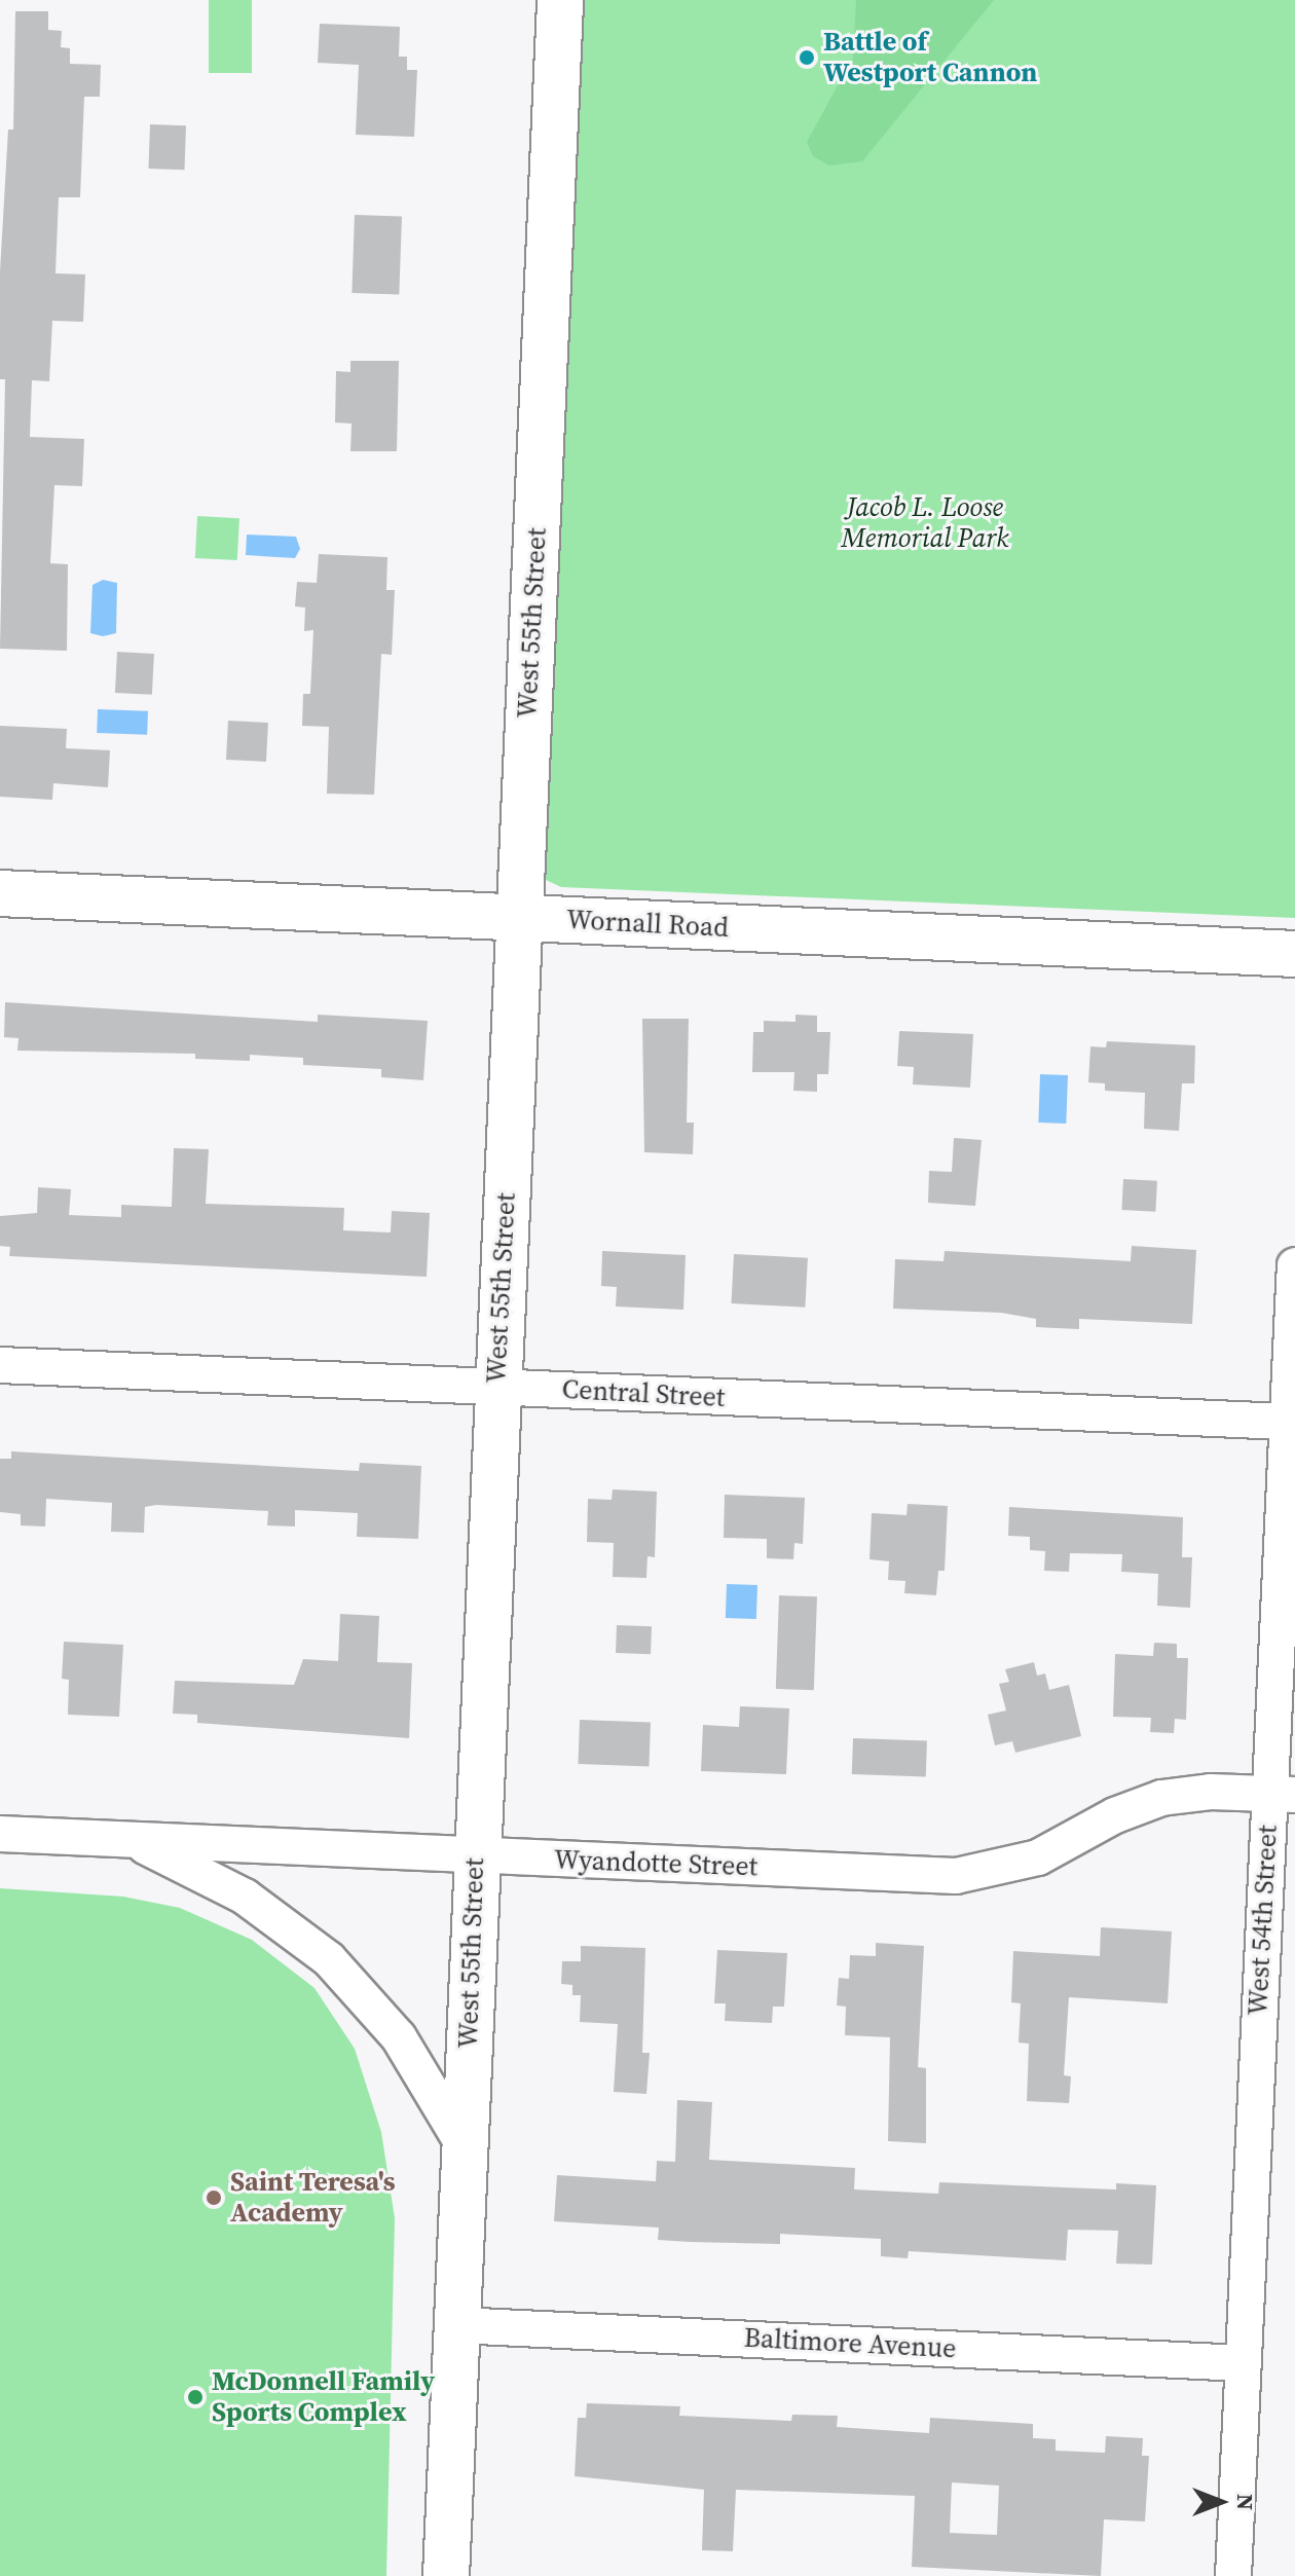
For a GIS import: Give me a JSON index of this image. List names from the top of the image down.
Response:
{
  "streets": {
    "main road": ["West 55th Street", "Wornall Road"],
    "street": [
      "Central Street",
      "Wyandotte Street",
      "West 54th Street",
      "Baltimore Avenue"
    ]
  },
  "crossings": [
    ["West 55th Street", "Wornall Road"],
    ["West 55th Street", "Central Street"],
    ["West 55th Street", "Wyandotte Street"],
    ["West 55th Street", "Baltimore Avenue"],
    ["Central Street", "West 54th Street"],
    ["Wyandotte Street", "West 54th Street"],
    ["West 54th Street", "Baltimore Avenue"]
  ],
  "parks": ["Jacob L. Loose Memorial Park"],
  "places": ["Battle of Westport Cannon", "Saint Teresa's Academy", "McDonnell Family Sports Complex"],
  "north": "right"
}
